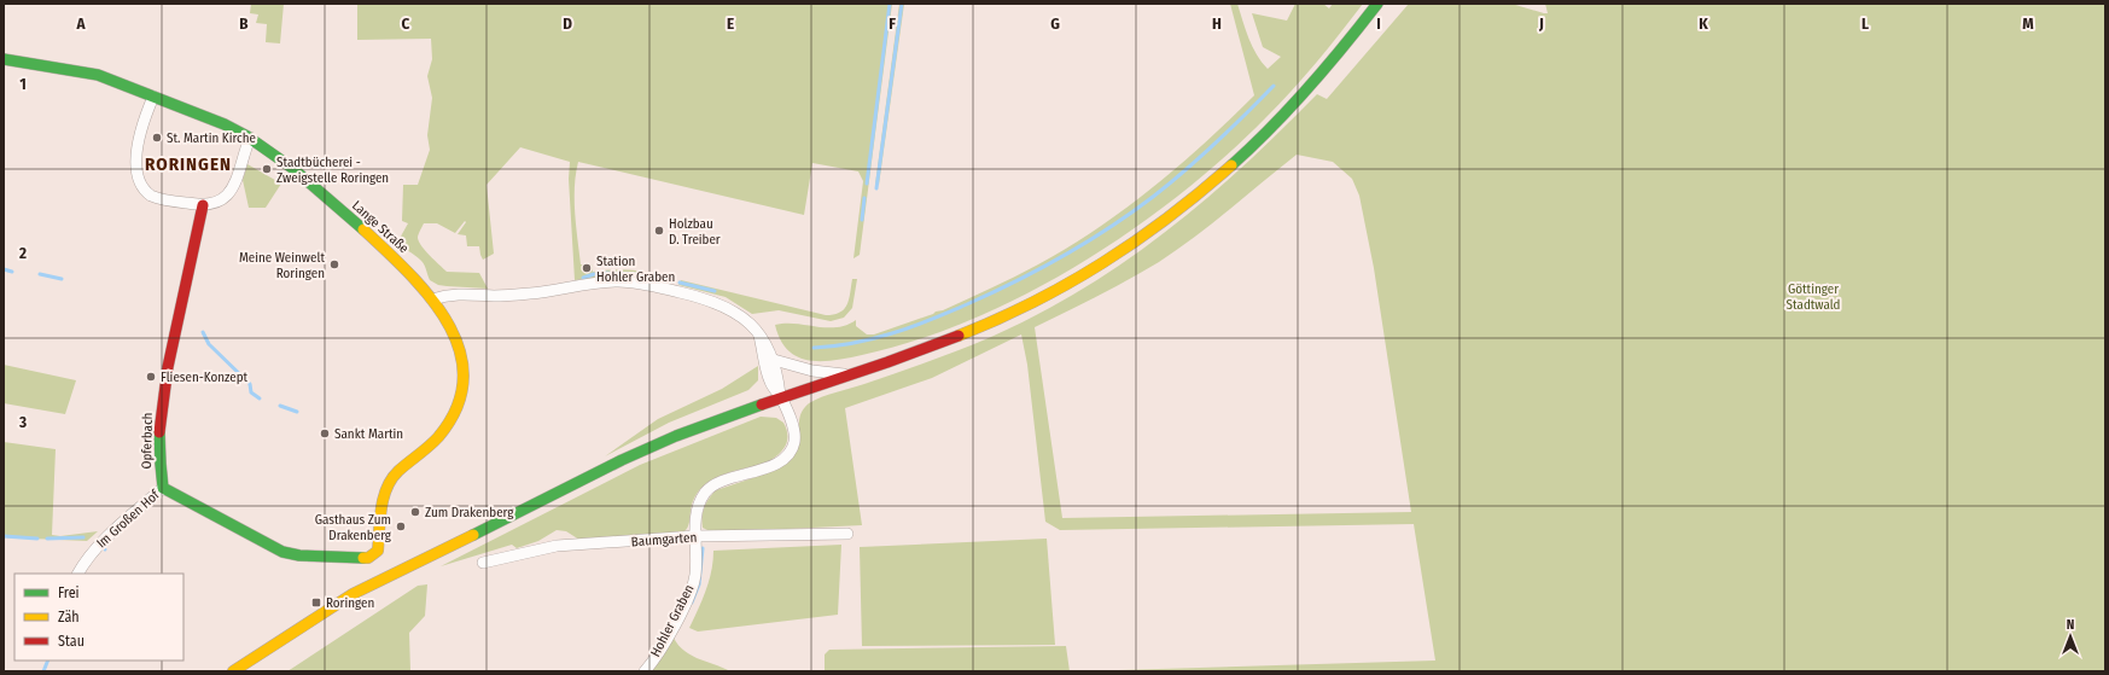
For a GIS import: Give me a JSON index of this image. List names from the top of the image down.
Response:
{
  "streets": {
    "main road": ["Lange Straße", "Opferbach"],
    "street": ["Im Großen Hof", "Baumgarten", "Hohler Graben"]
  },
  "crossings": [
    ["Lange Straße", "Opferbach"],
    ["Lange Straße", "Im Großen Hof"],
    ["Lange Straße", "Hohler Graben"],
    ["Opferbach", "Im Großen Hof"],
    ["Baumgarten", "Hohler Graben"]
  ],
  "districts": ["RORINGEN"],
  "parks": ["Göttinger Stadtwald"],
  "places": {
    "other": [
      "St. Martin Kirche",
      "Stadtbücherei - Zweigstelle Roringen",
      "Holzbau D. Treiber",
      "Meine Weinwelt Roringen",
      "Station Hohler Graben",
      "Fliesen-Konzept",
      "Sankt Martin",
      "Zum Drakenberg",
      "Gasthaus Zum Drakenberg"
    ],
    "transit": ["Roringen"]
  },
  "legend": ["Frei", "Zäh", "Stau"],
  "north": "top",
  "grid": {
    "columns": [
      "A",
      "B",
      "C",
      "D",
      "E",
      "F",
      "G",
      "H",
      "I",
      "J",
      "K",
      "L",
      "M"
    ],
    "rows": ["1", "2", "3"]
  }
}
